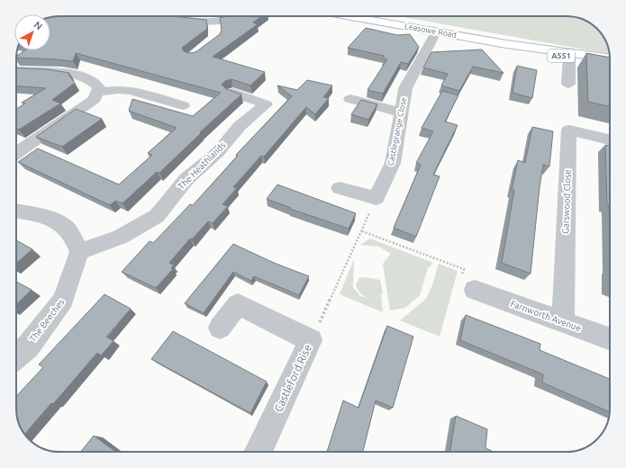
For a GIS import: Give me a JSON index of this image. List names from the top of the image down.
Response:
{
  "streets": {
    "main road": ["Leasowe Road", "A551"],
    "street": [
      "Castlegrange Close",
      "The Heathlands",
      "Garswood Close",
      "Farnworth Avenue",
      "The Beeches",
      "Castleford Rise"
    ]
  },
  "crossings": [
    ["Leasowe Road", "Castlegrange Close"],
    ["The Heathlands", "The Beeches"],
    ["Garswood Close", "Farnworth Avenue"]
  ],
  "north": "top right"
}
